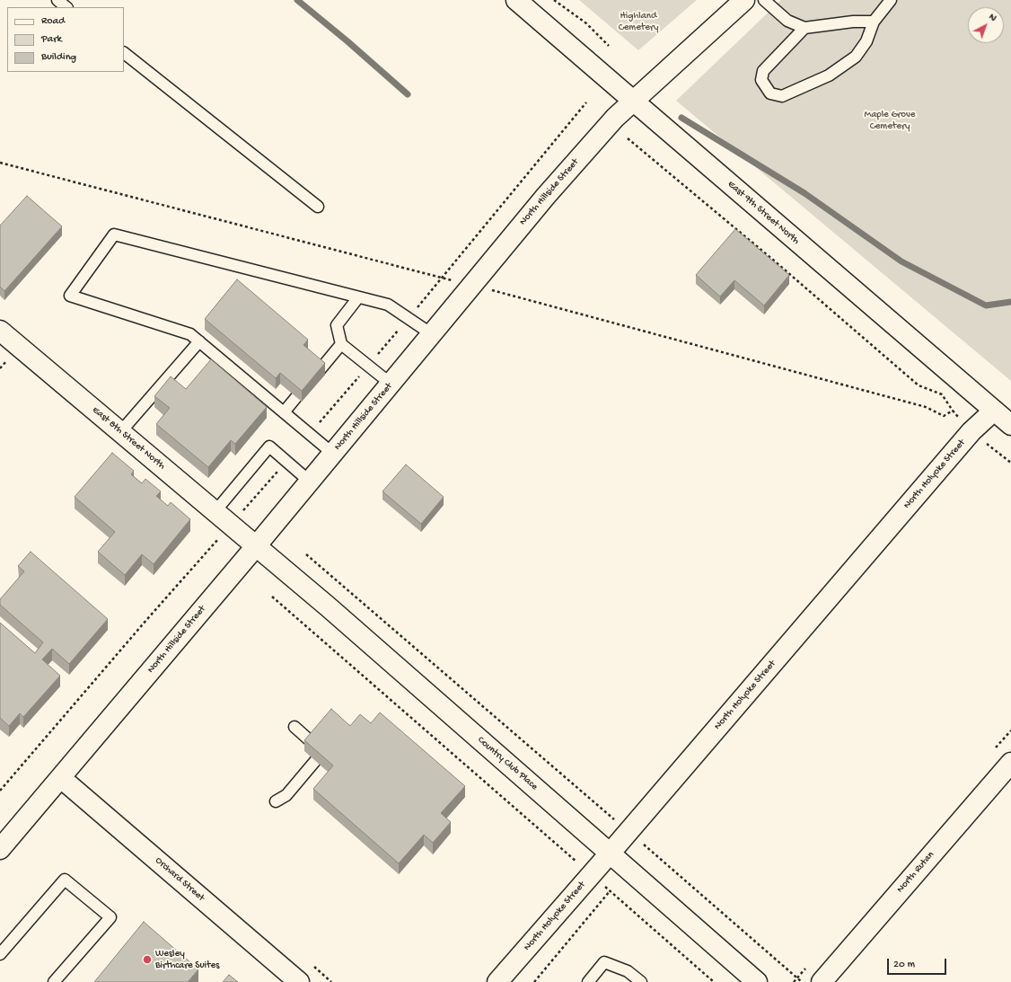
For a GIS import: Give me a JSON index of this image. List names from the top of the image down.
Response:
{
  "streets": {
    "street": [
      "North Hillside Street",
      "East 9th Street North",
      "East 8th Street North",
      "North Holyoke Street",
      "Country Club Place",
      "North Rutan",
      "Orchard Street"
    ]
  },
  "crossings": [
    ["North Hillside Street", "East 9th Street North"],
    ["North Hillside Street", "East 8th Street North"],
    ["North Hillside Street", "Country Club Place"],
    ["North Hillside Street", "Orchard Street"],
    ["East 9th Street North", "North Holyoke Street"],
    ["East 8th Street North", "Country Club Place"],
    ["North Holyoke Street", "Country Club Place"]
  ],
  "parks": ["Highland Cemetery", "Maple Grove Cemetery"],
  "places": ["Wesley Birthcare Suites"],
  "legend": ["Road", "Park", "Building"],
  "scale_bar": "20 m",
  "north": "top right"
}
